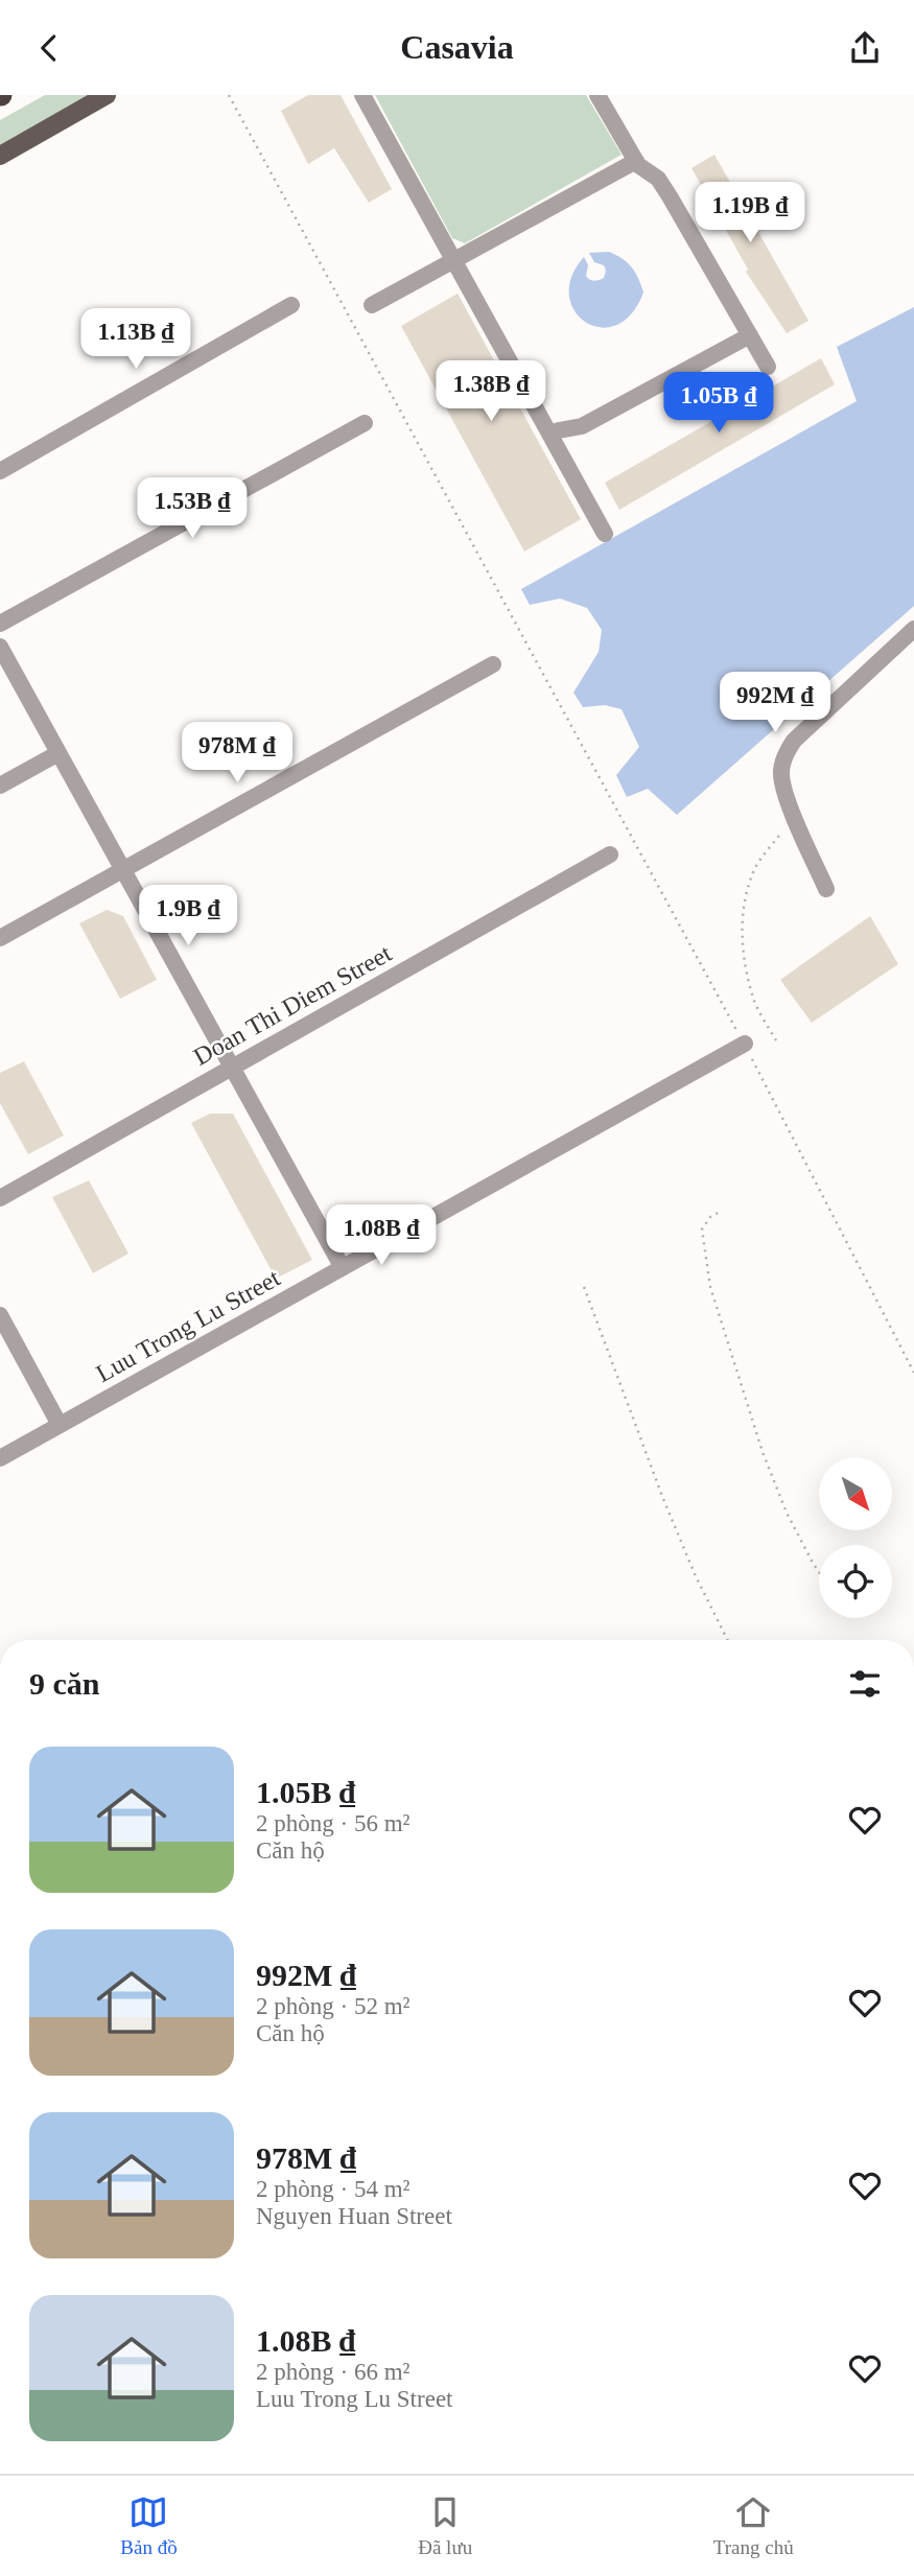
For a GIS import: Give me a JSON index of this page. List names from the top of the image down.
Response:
{
  "streets": {
    "street": ["Doan Thi Diem Street", "Luu Trong Lu Street"]
  },
  "north": "bottom right",
  "page": {
    "header": "Casavia",
    "price": [
      "1.19B ₫",
      "1.13B ₫",
      "1.38B ₫",
      "1.05B ₫",
      "1.53B ₫",
      "992M ₫",
      "978M ₫",
      "1.9B ₫",
      "1.08B ₫"
    ],
    "heading": "9 căn",
    "list": [
      {
        "name": "1.05B ₫",
        "note": "2 phòng · 56 m² · Căn hộ"
      },
      {
        "name": "992M ₫",
        "note": "2 phòng · 52 m² · Căn hộ"
      },
      {
        "name": "978M ₫",
        "note": "2 phòng · 54 m² · Nguyen Huan Street"
      },
      {
        "name": "1.08B ₫",
        "note": "2 phòng · 66 m² · Luu Trong Lu Street"
      }
    ],
    "tabs": ["Bản đồ", "Đã lưu", "Trang chủ"]
  }
}
